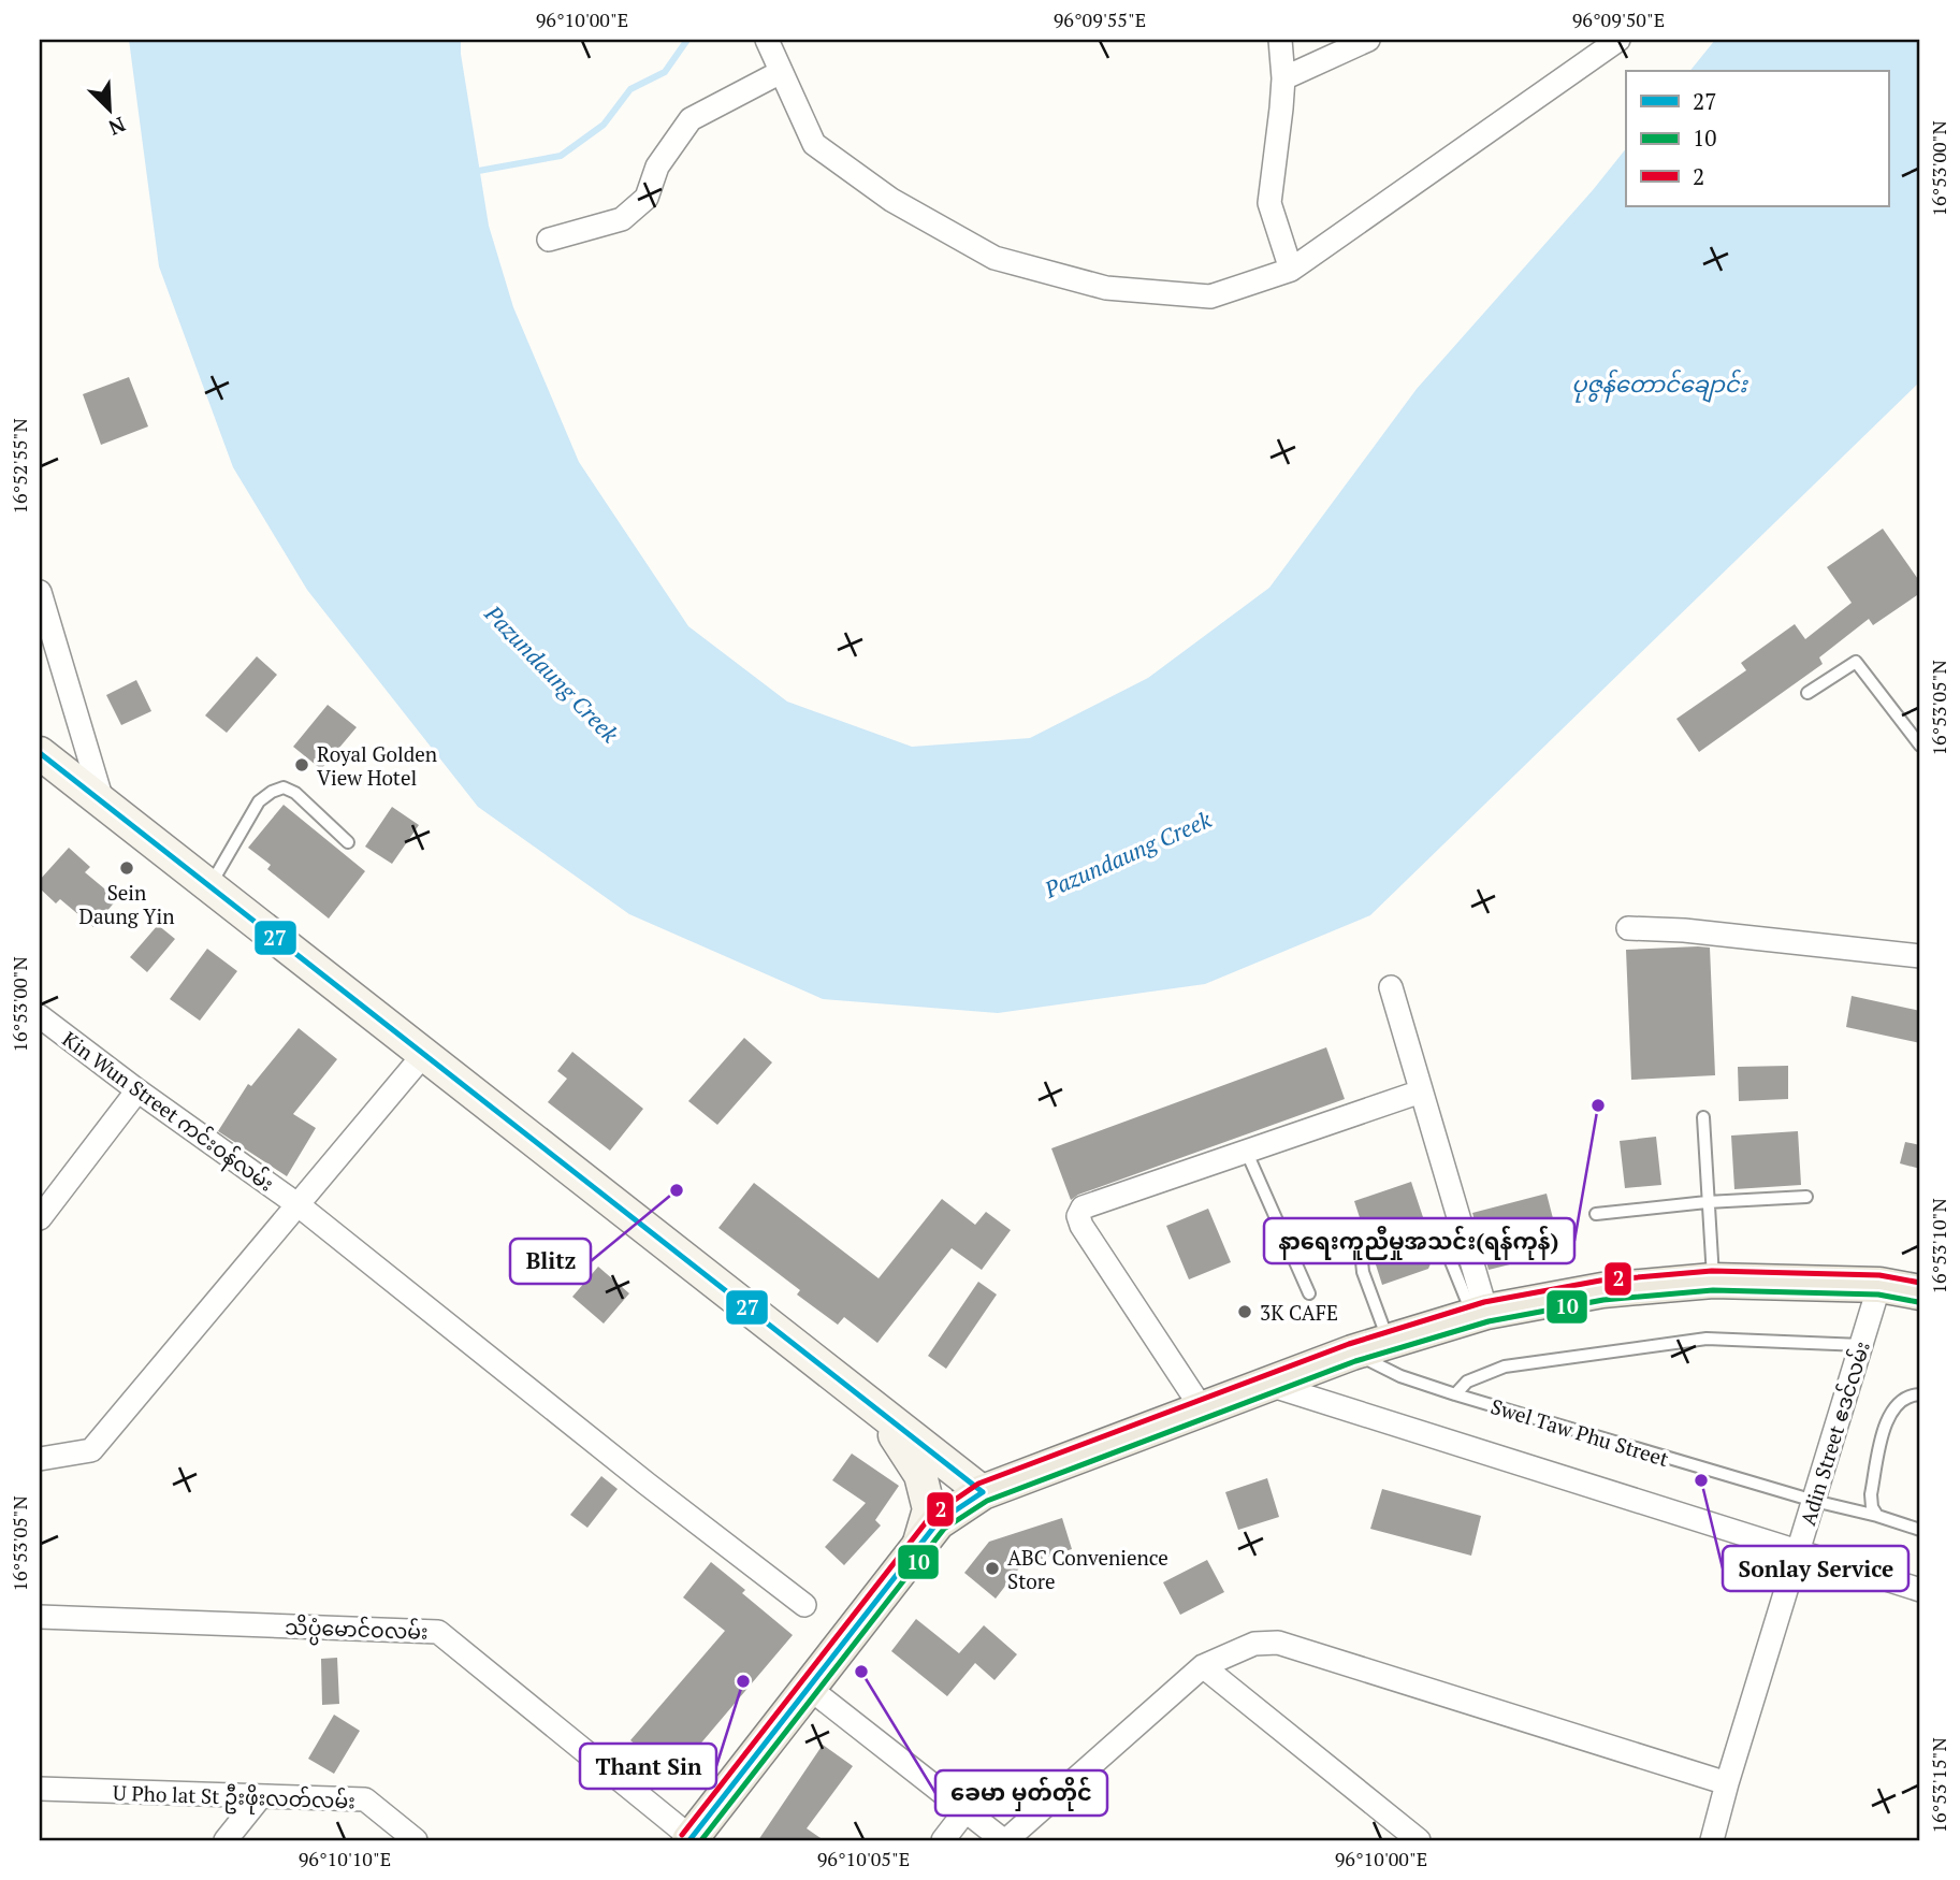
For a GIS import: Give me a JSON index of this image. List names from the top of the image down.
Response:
{
  "streets": {
    "street": [
      "Kin Wun Street ကင်းဝန်လမ်း",
      "Adin Street ဧဒင်လမ်း",
      "သိပ္ပံမောင်ဝလမ်း",
      "U Pho lat St ဦးဖိုးလတ်လမ်း"
    ],
    "lane": ["Swel Taw Phu Street"]
  },
  "crossings": [
    ["Swel Taw Phu Street", "Adin Street ဧဒင်လမ်း"]
  ],
  "water": ["ပုဇွန်တောင်ချောင်း", "Pazundaung Creek"],
  "places": [
    "Royal Golden View Hotel",
    "Sein Daung Yin",
    "နာရေးကူညီမှုအသင်း(ရန်ကုန်)",
    "Blitz",
    "3K CAFE",
    "Sonlay Service",
    "ABC Convenience Store",
    "ခေမာ မှတ်တိုင်",
    "Thant Sin"
  ],
  "lines": ["transit line 27", "transit line 2", "transit line 10"],
  "legend": ["27", "10", "2"],
  "north": "bottom right",
  "coordinates": [
    "96°10'00\"E",
    "96°09'55\"E",
    "96°09'50\"E",
    "16°53'00\"N",
    "16°52'55\"N",
    "16°53'05\"N",
    "16°53'10\"N",
    "16°53'15\"N",
    "96°10'10\"E",
    "96°10'05\"E"
  ]
}
